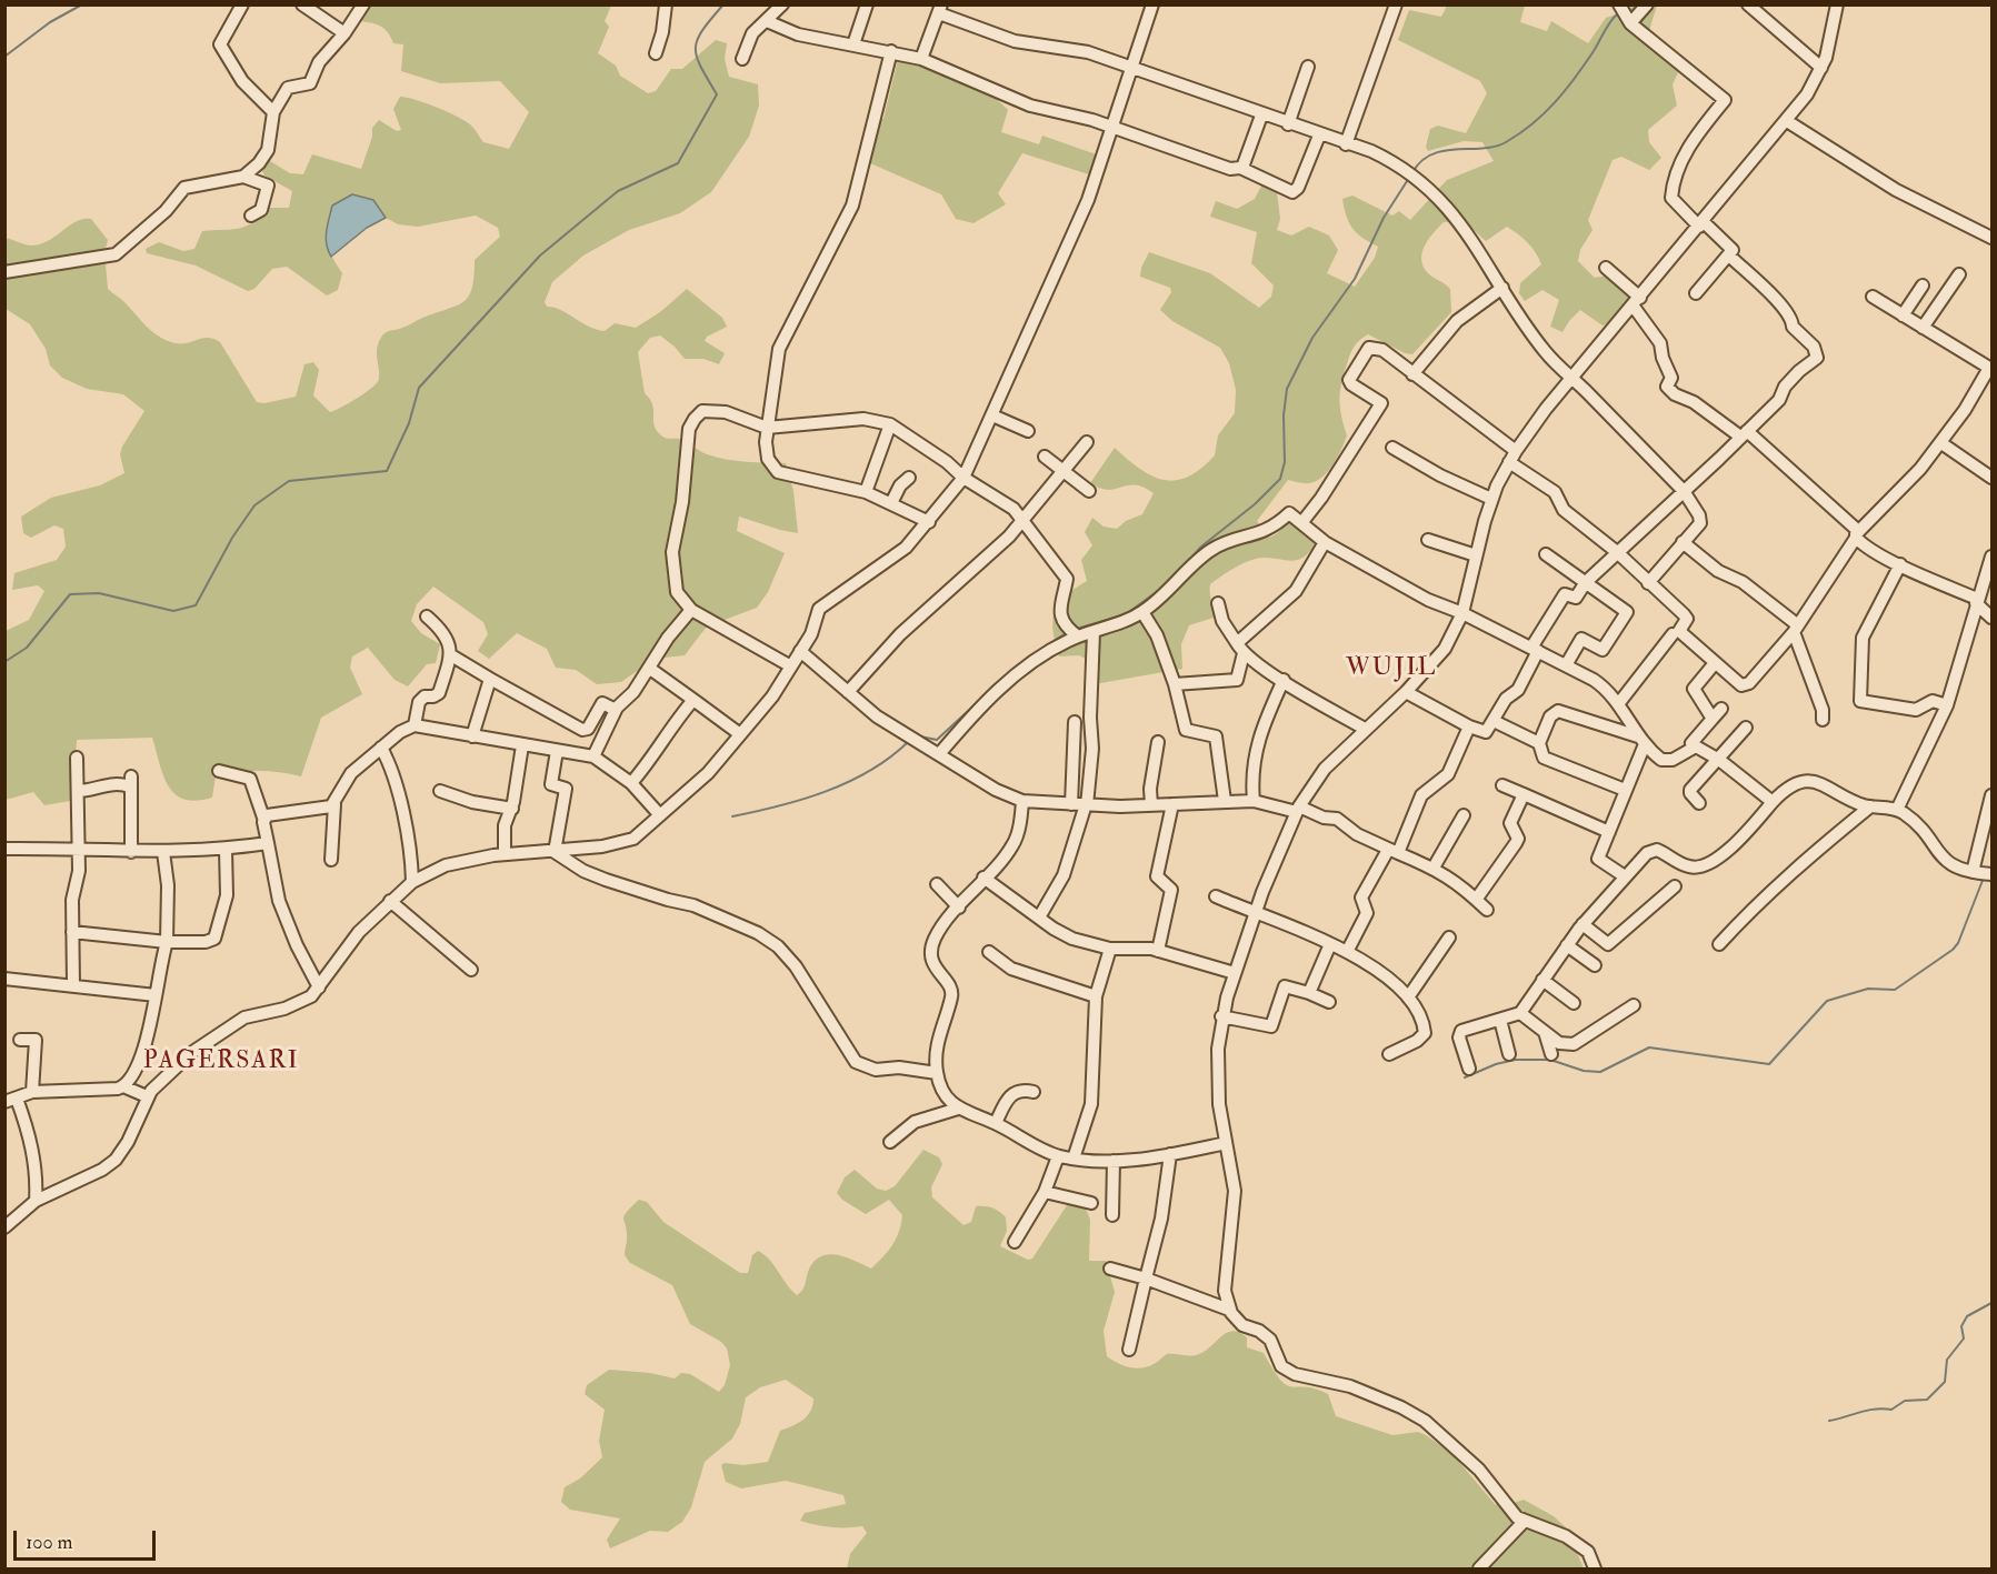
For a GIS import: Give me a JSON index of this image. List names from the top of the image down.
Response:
{
  "districts": ["WUJIL", "PAGERSARI"],
  "scale_bar": "100 m"
}
